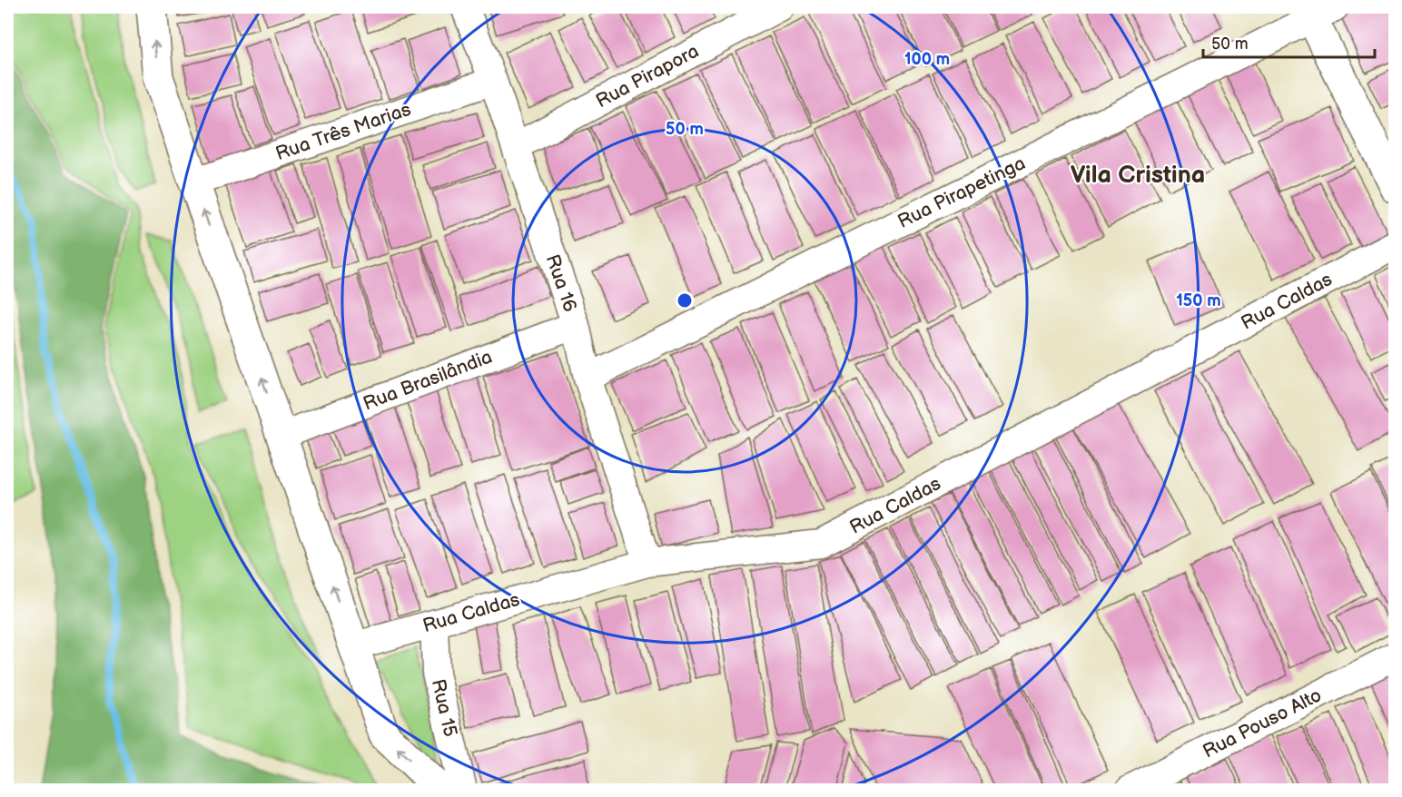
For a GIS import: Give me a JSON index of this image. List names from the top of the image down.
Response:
{
  "streets": {
    "street": [
      "Rua Pirapora",
      "Rua Três Marias",
      "Rua Pirapetinga",
      "Rua 16",
      "Rua Caldas",
      "Rua Brasilândia",
      "Rua 15",
      "Rua Pouso Alto"
    ]
  },
  "crossings": [
    ["Rua Pirapora", "Rua 16"],
    ["Rua Três Marias", "Rua 16"],
    ["Rua Pirapetinga", "Rua 16"],
    ["Rua 16", "Rua Caldas"],
    ["Rua 16", "Rua Brasilândia"],
    ["Rua Caldas", "Rua 15"]
  ],
  "districts": ["Vila Cristina"],
  "scale_bar": "50 m",
  "rings": ["100 m", "50 m", "150 m"]
}
